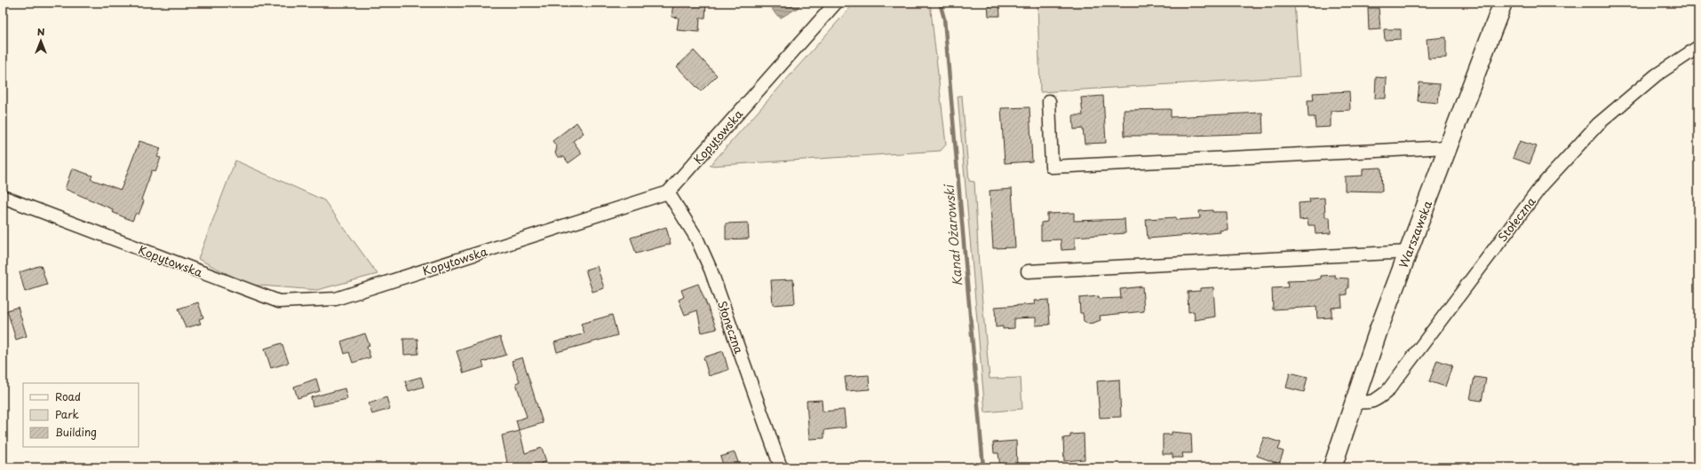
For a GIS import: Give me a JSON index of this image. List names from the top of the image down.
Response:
{
  "streets": {
    "main road": ["Warszawska"],
    "street": ["Kopytowska", "Stołeczna", "Słoneczna"]
  },
  "crossings": [
    ["Kopytowska", "Słoneczna"],
    ["Stołeczna", "Warszawska"]
  ],
  "water": ["Kanał Ożarowski"],
  "legend": ["Road", "Park", "Building"],
  "north": "top"
}
